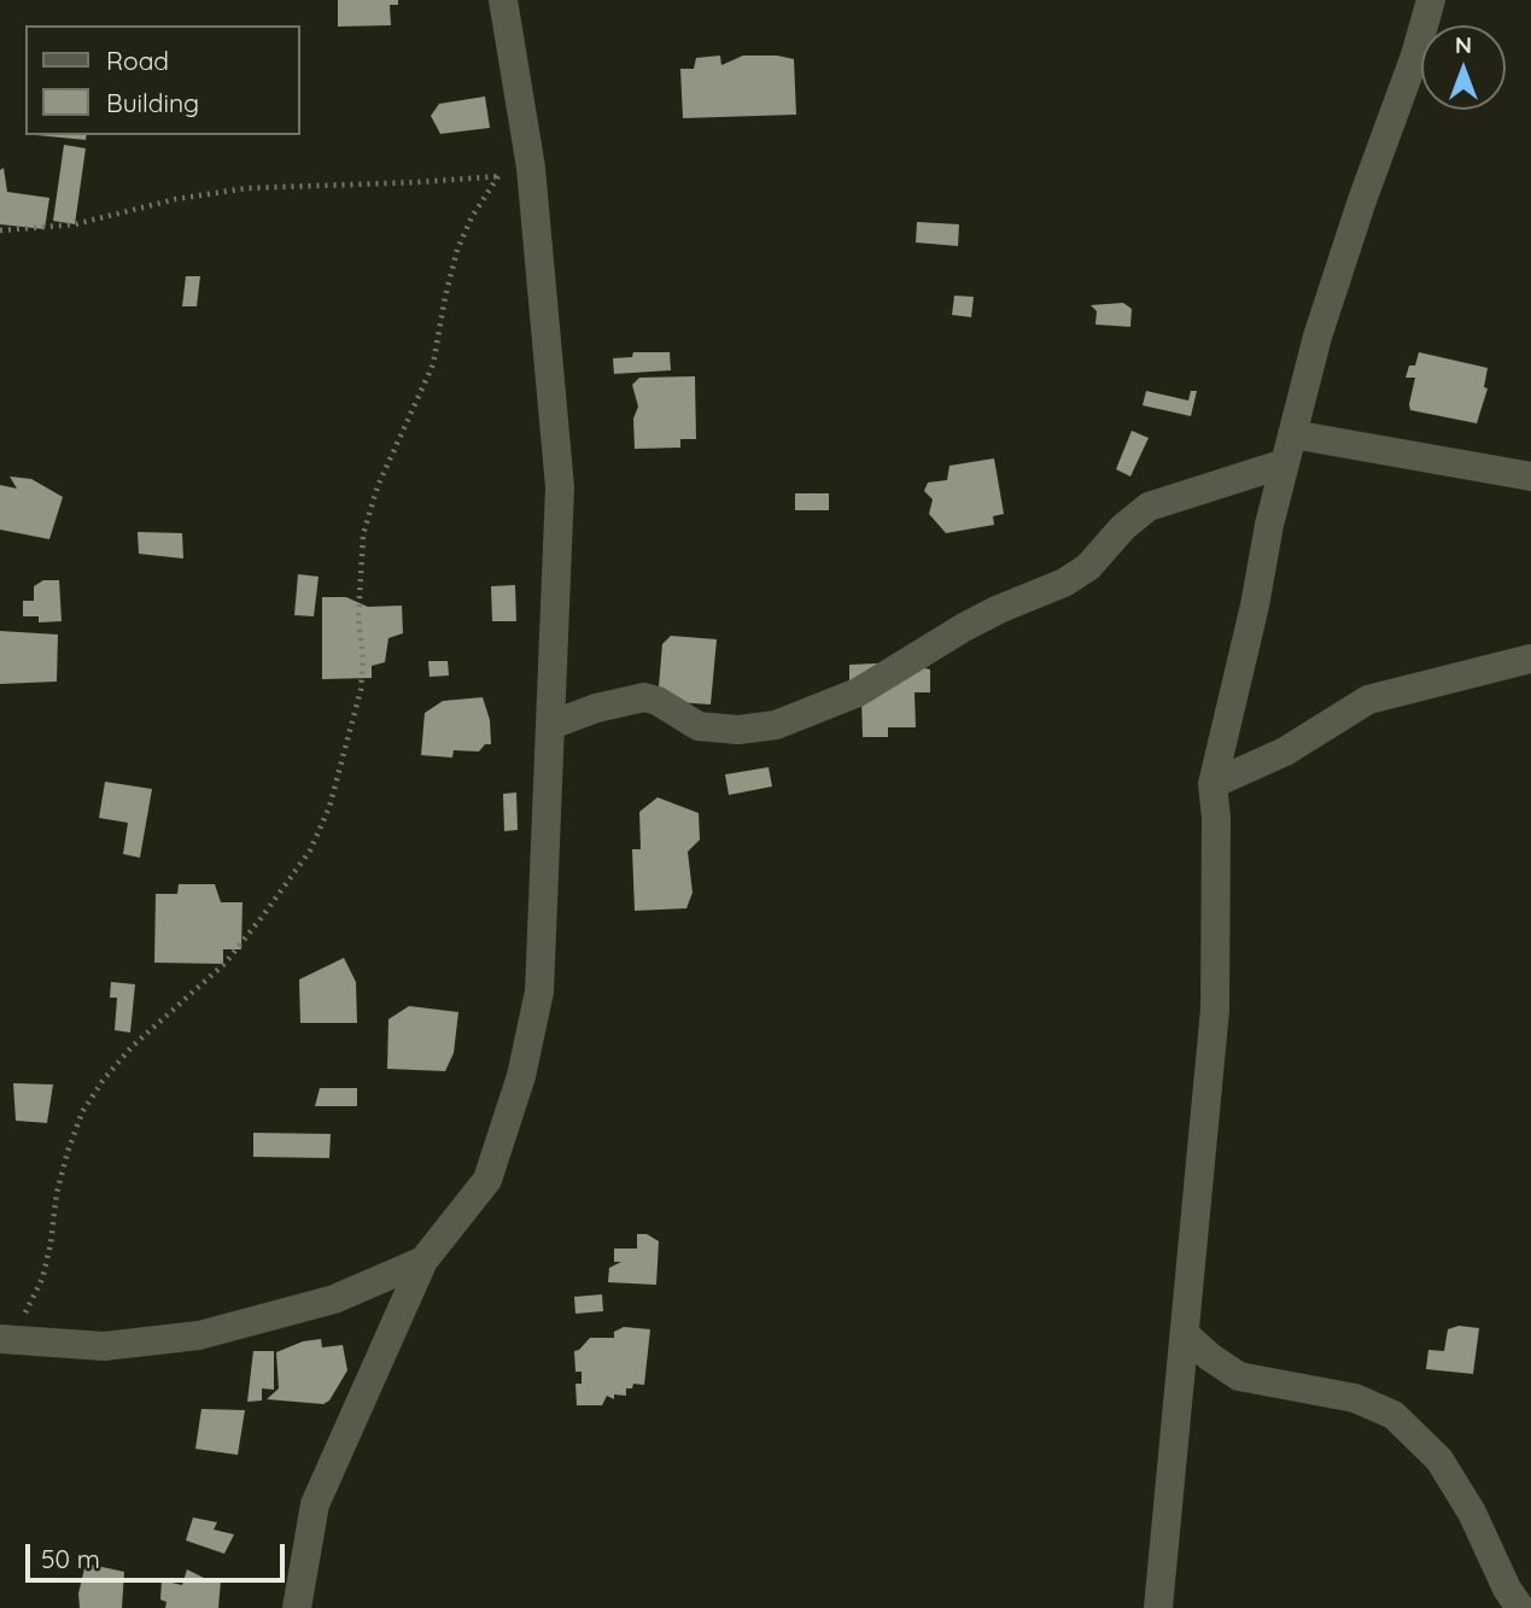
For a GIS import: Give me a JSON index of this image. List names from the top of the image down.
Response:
{
  "legend": ["Road", "Building"],
  "scale_bar": "50 m",
  "north": "top"
}
